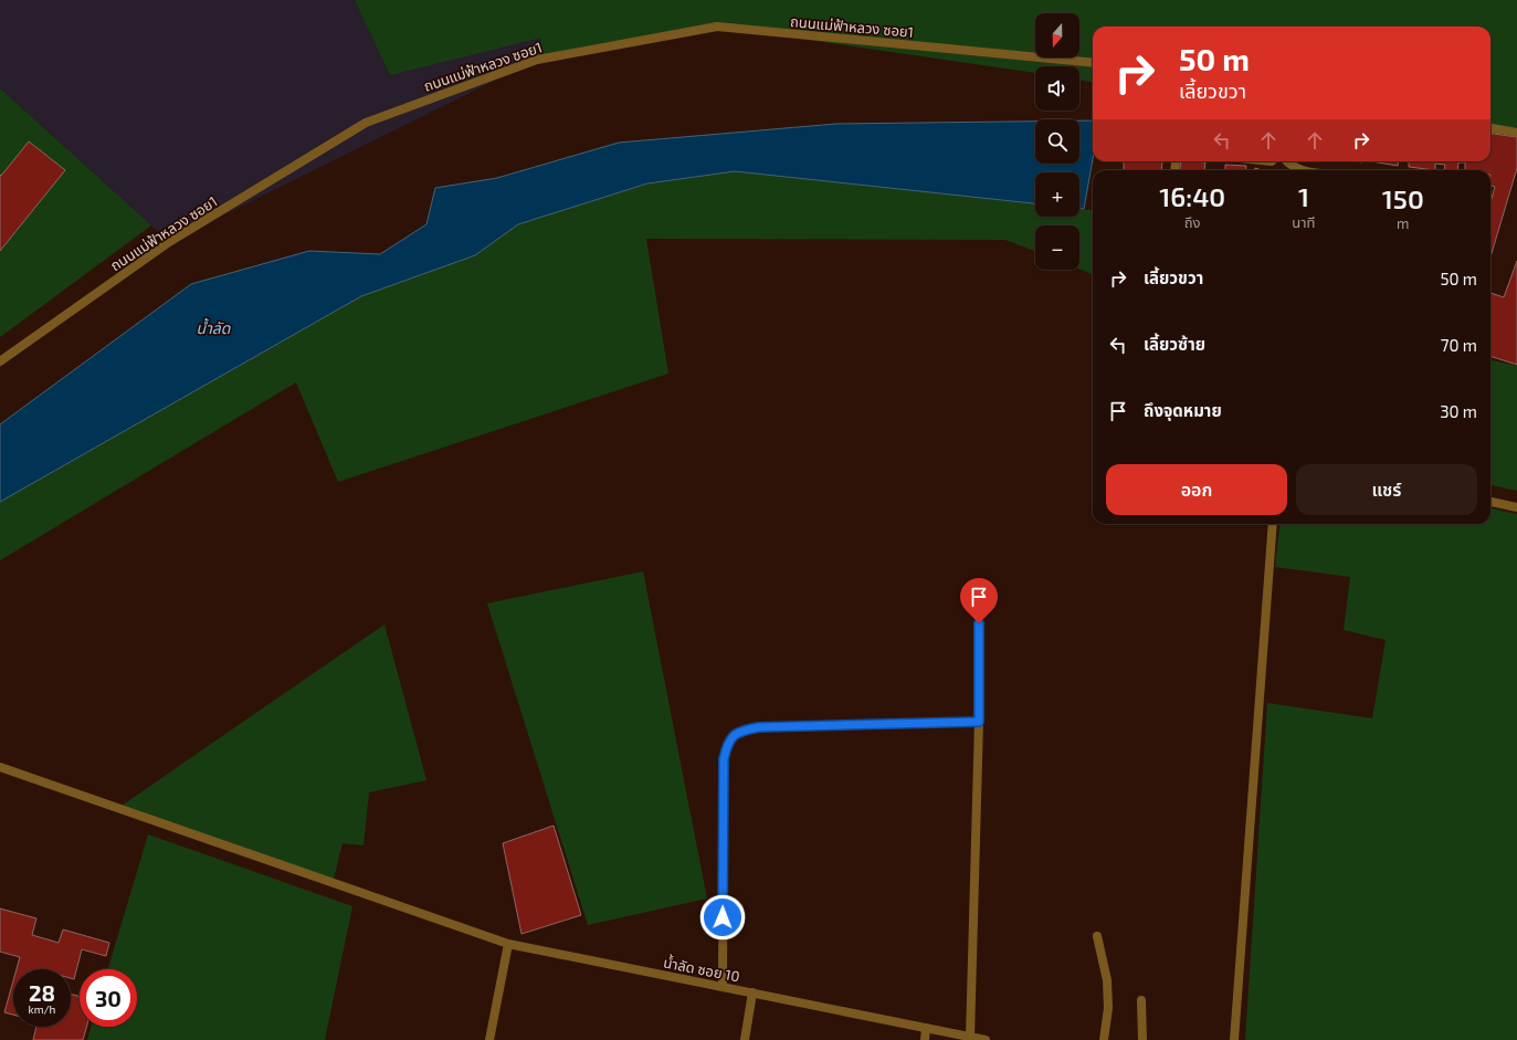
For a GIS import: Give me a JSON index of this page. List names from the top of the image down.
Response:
{
  "streets": {
    "street": ["ถนนแม่ฟ้าหลวง ซอย1", "น้ำลัด ซอย 10"]
  },
  "water": ["น้ำลัด"],
  "north": "bottom",
  "page": {
    "map_buttons": ["+", "−"],
    "turn": ["50 m", "เลี้ยวขวา"],
    "eta": [
      "16:40",
      "ถึง",
      "1",
      "นาที",
      "150",
      "m"
    ],
    "list": [
      {
        "name": "เลี้ยวขวา",
        "value": "50 m"
      },
      {
        "name": "เลี้ยวซ้าย",
        "value": "70 m"
      },
      {
        "name": "ถึงจุดหมาย",
        "value": "30 m"
      }
    ],
    "buttons": ["ออก", "แชร์"],
    "speed": "28 km/h",
    "limit": "30"
  }
}
